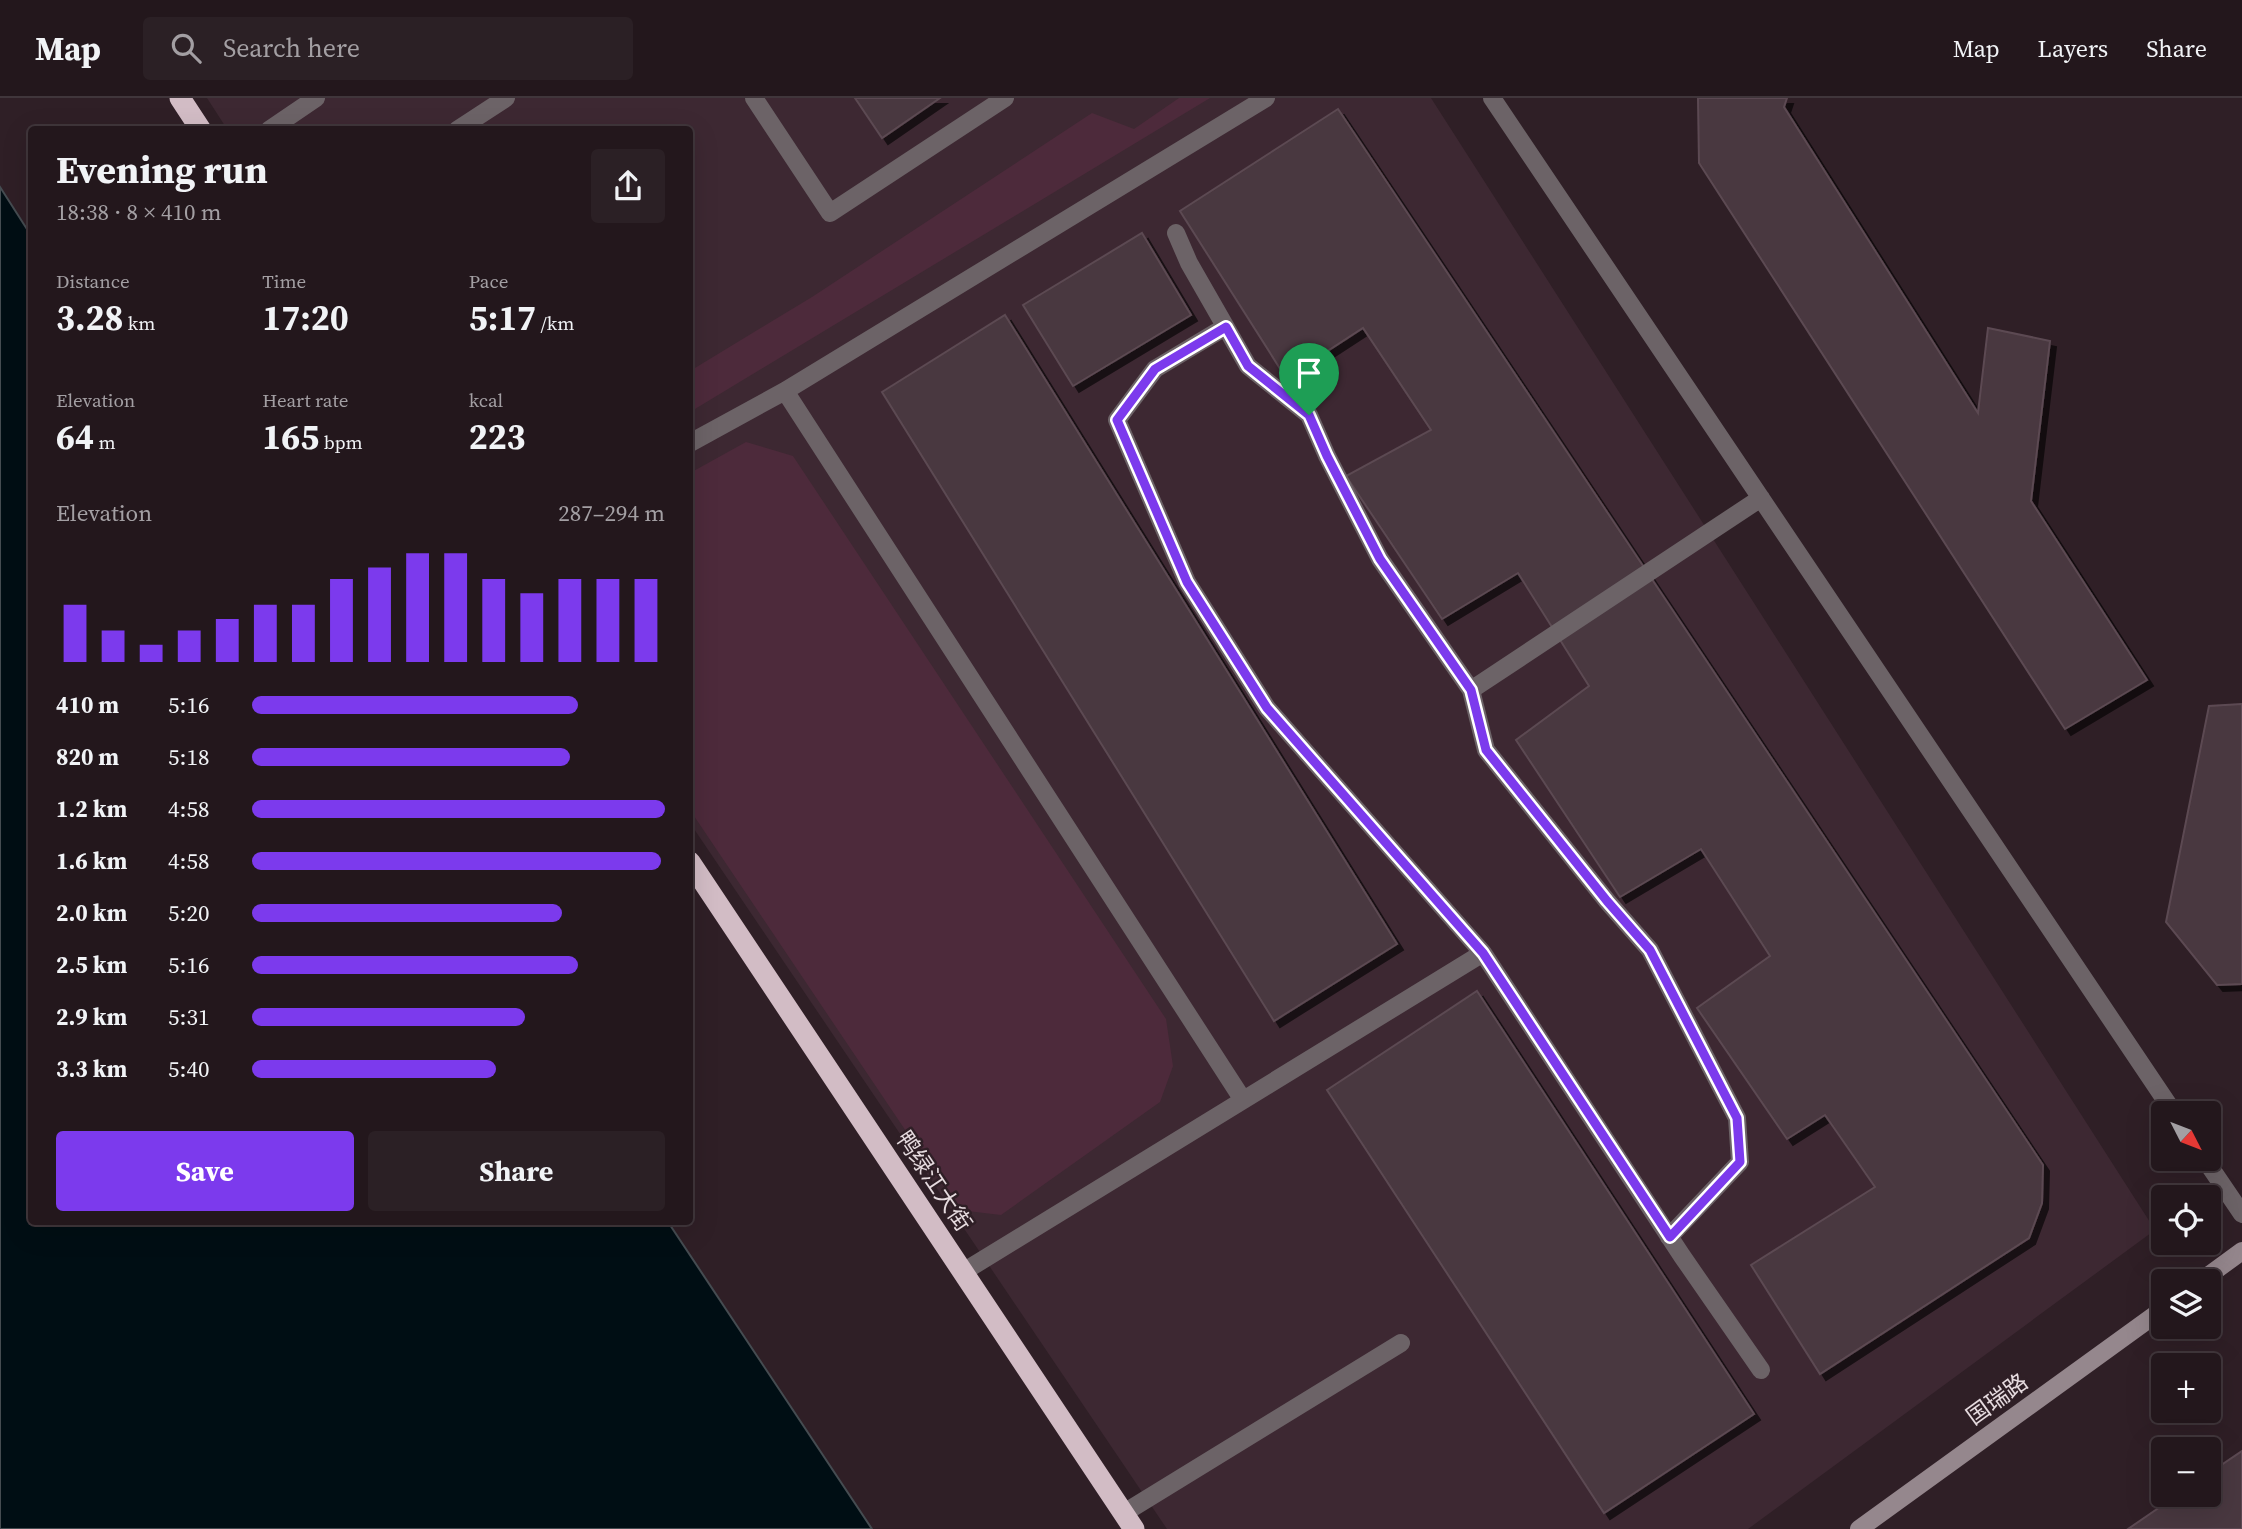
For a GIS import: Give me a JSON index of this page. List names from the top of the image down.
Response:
{
  "streets": {
    "highway": ["鸭绿江大街"],
    "street": ["国瑞路"]
  },
  "north": "bottom right",
  "page": {
    "header": "Map",
    "search": "Search here",
    "nav": ["Map", "Layers", "Share"],
    "heading": ["Evening run", "18:38 · 8 × 410 m"],
    "stats": [
      ["Distance", "3.28 km"],
      ["Time", "17:20"],
      ["Pace", "5:17 /km"],
      ["Elevation", "64 m"],
      ["Heart rate", "165 bpm"],
      ["kcal", "223"]
    ],
    "chart": ["Elevation", "287–294 m"],
    "list": [
      {
        "name": "410 m",
        "note": "5:16"
      },
      {
        "name": "820 m",
        "note": "5:18"
      },
      {
        "name": "1.2 km",
        "note": "4:58"
      },
      {
        "name": "1.6 km",
        "note": "4:58"
      },
      {
        "name": "2.0 km",
        "note": "5:20"
      },
      {
        "name": "2.5 km",
        "note": "5:16"
      },
      {
        "name": "2.9 km",
        "note": "5:31"
      },
      {
        "name": "3.3 km",
        "note": "5:40"
      }
    ],
    "map_buttons": ["+", "−"],
    "buttons": ["Save", "Share"]
  }
}
